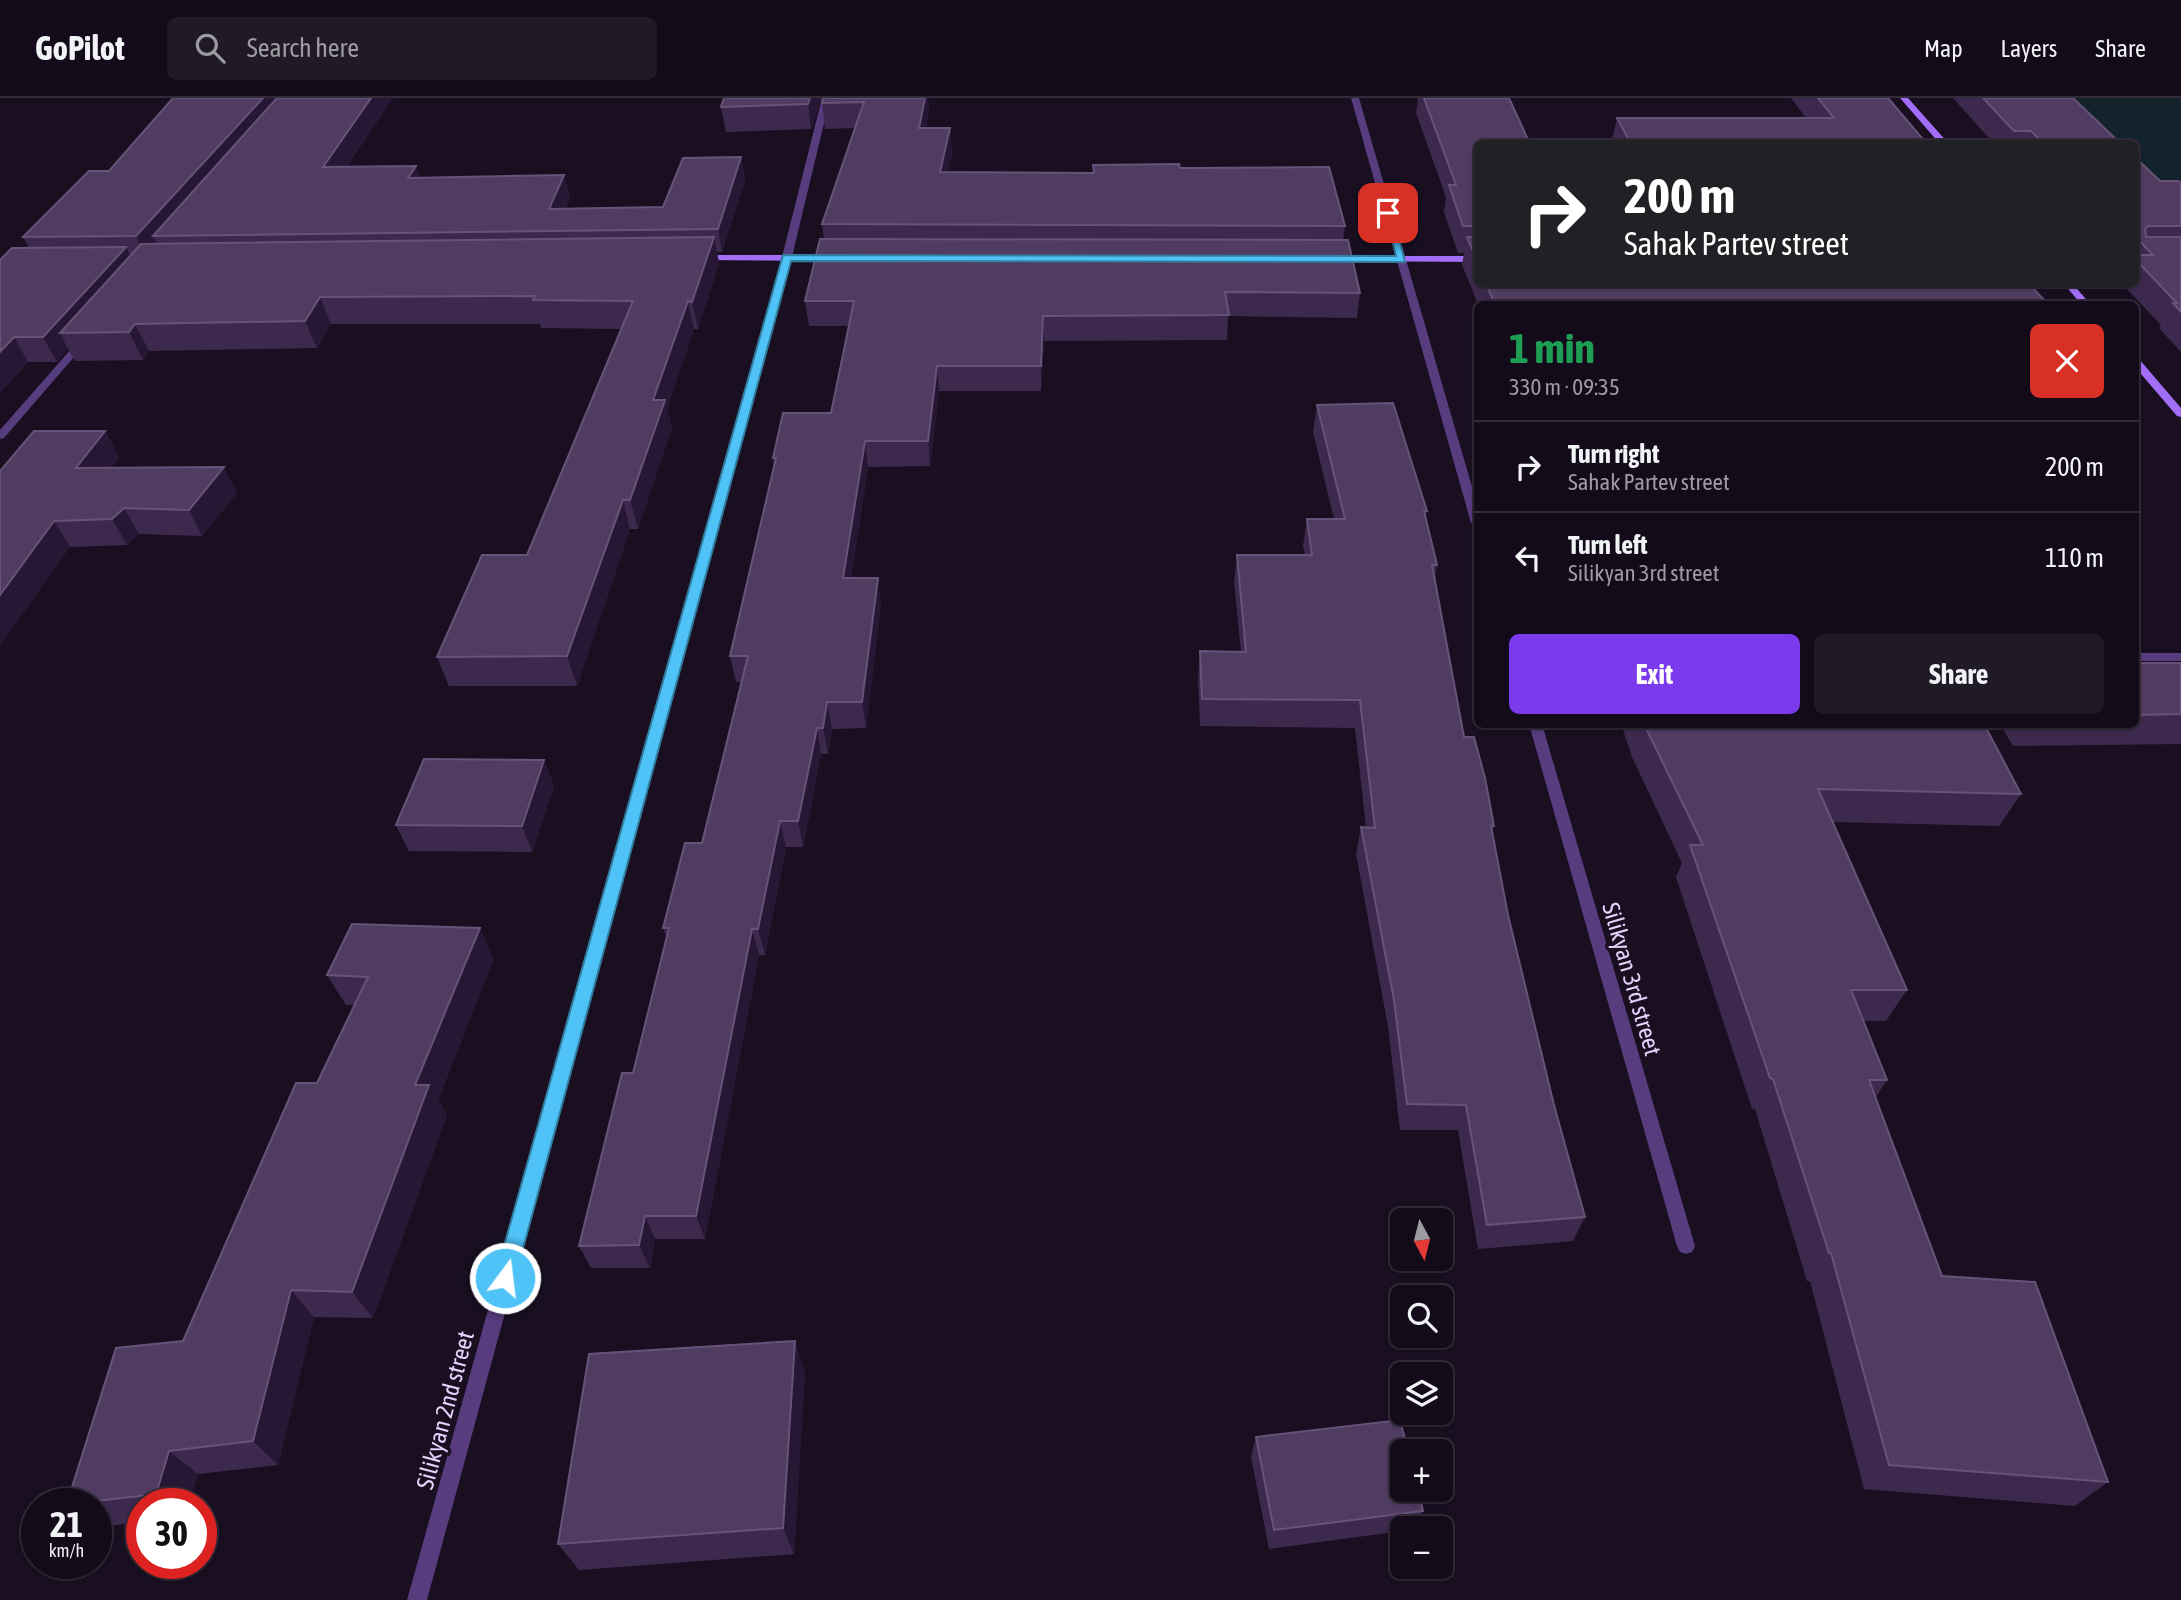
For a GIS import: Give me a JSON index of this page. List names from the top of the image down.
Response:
{
  "streets": {
    "street": ["Silikyan 3rd street", "Silikyan 2nd street"]
  },
  "north": "bottom",
  "page": {
    "header": "GoPilot",
    "search": "Search here",
    "nav": ["Map", "Layers", "Share"],
    "turn": ["200 m", "Sahak Partev street"],
    "heading": ["1 min", "330 m · 09:35"],
    "list": [
      {
        "name": "Turn right",
        "note": "Sahak Partev street",
        "value": "200 m"
      },
      {
        "name": "Turn left",
        "note": "Silikyan 3rd street",
        "value": "110 m"
      }
    ],
    "buttons": ["Exit", "Share"],
    "map_buttons": ["+", "−"],
    "speed": "21 km/h",
    "limit": "30"
  }
}
